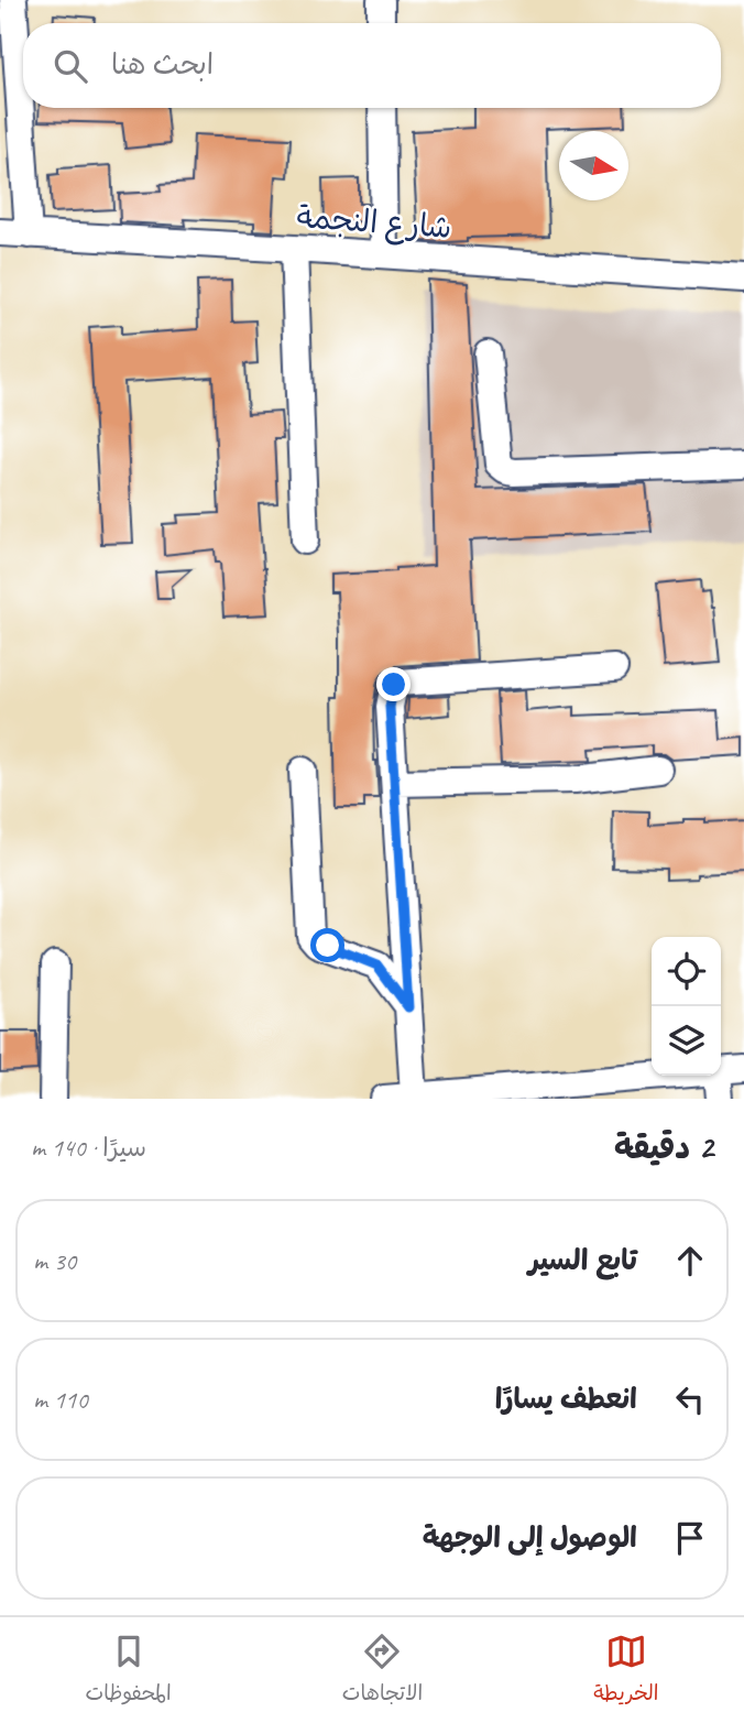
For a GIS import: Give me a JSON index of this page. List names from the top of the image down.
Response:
{
  "streets": {
    "street": ["شارع النجمة"]
  },
  "north": "right",
  "page": {
    "search": "ابحث هنا",
    "heading": ["2 دقيقة", "سيرًا · 140 m"],
    "list": [
      ["تابع السير", "30 m"],
      ["انعطف يسارًا", "110 m"],
      "الوصول إلى الوجهة"
    ],
    "nav": ["الخريطة", "الاتجاهات", "المحفوظات"]
  }
}
